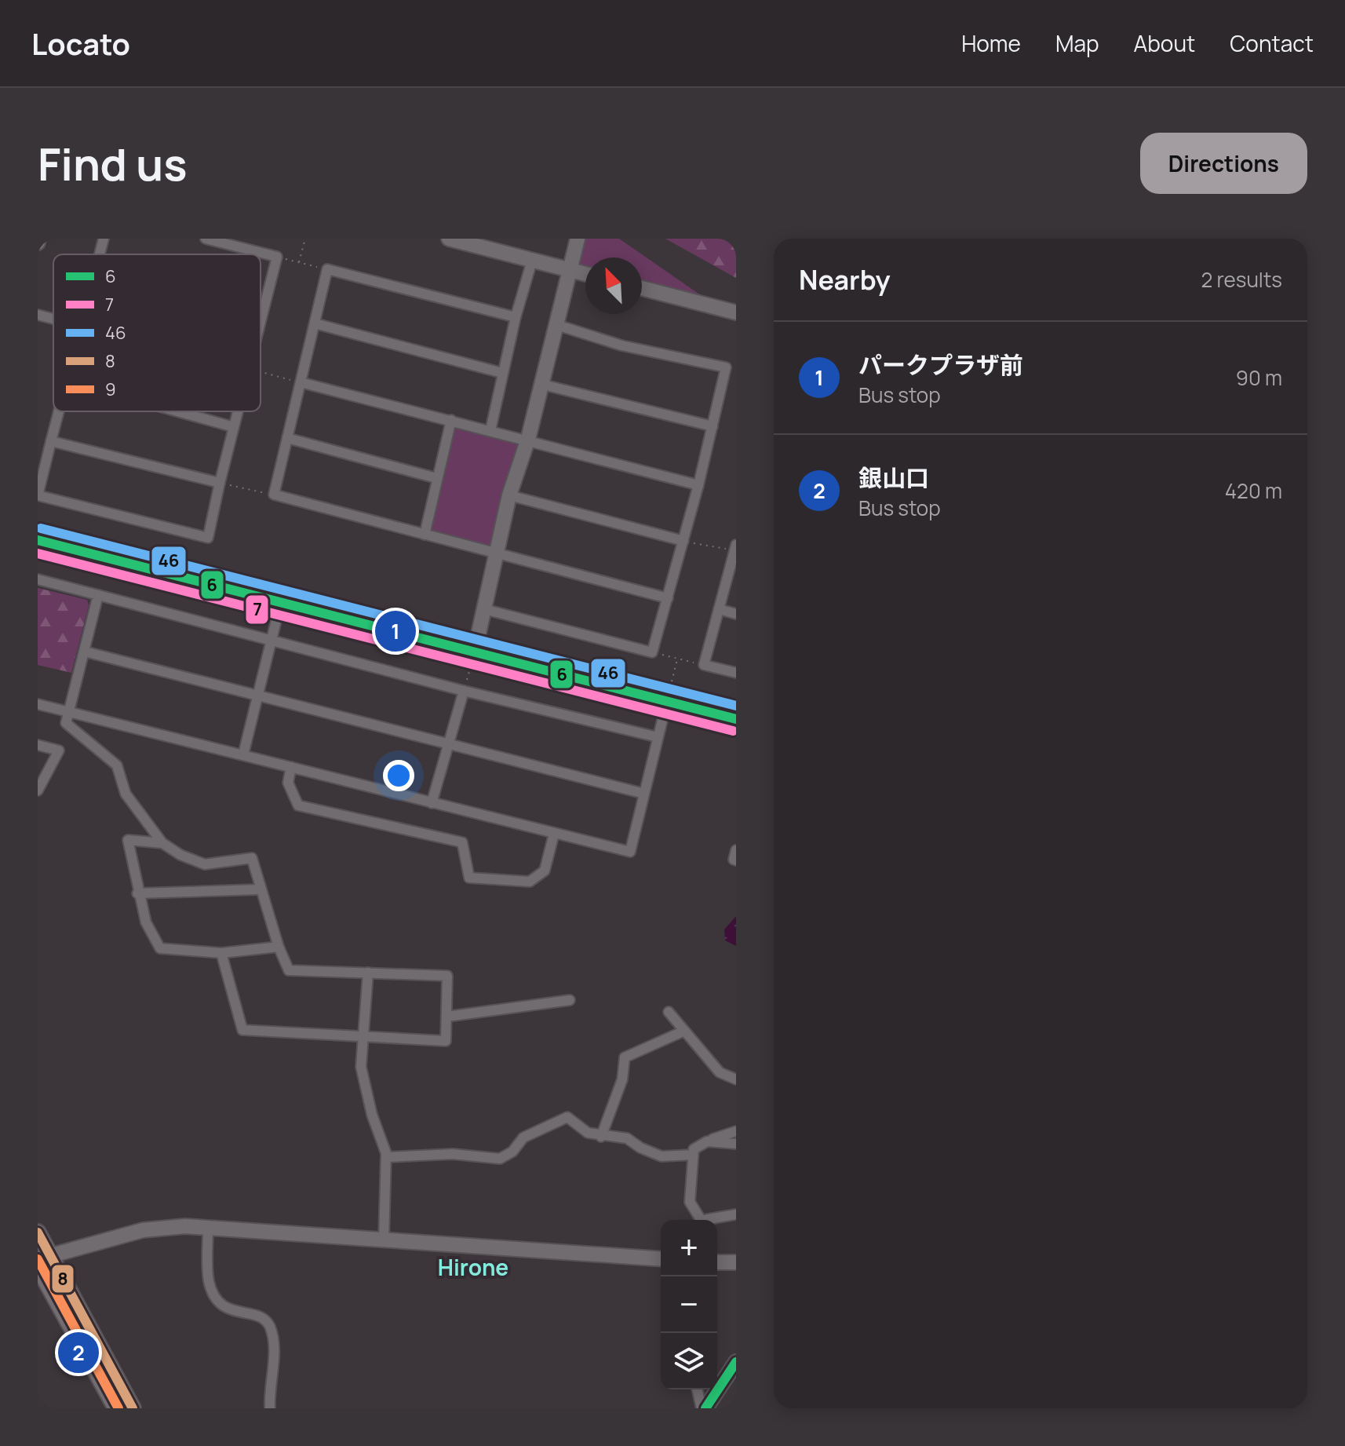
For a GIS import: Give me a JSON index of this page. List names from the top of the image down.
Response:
{
  "districts": ["Hirone"],
  "lines": [
    "transit line 46",
    "transit line 6",
    "transit line 7",
    "transit line 8",
    "transit line 9"
  ],
  "legend": [
    "6",
    "7",
    "46",
    "8",
    "9"
  ],
  "north": "top left",
  "page": {
    "header": "Locato",
    "nav": [
      "Home",
      "Map",
      "About",
      "Contact"
    ],
    "buttons": "Directions",
    "title": "Find us",
    "heading": ["Nearby", "2 results"],
    "list": [
      {
        "mark": "1",
        "name": "パークプラザ前",
        "note": "Bus stop",
        "value": "90 m"
      },
      {
        "mark": "2",
        "name": "銀山口",
        "note": "Bus stop",
        "value": "420 m"
      }
    ],
    "pins": ["1", "2"],
    "map_buttons": ["+", "−"]
  }
}
